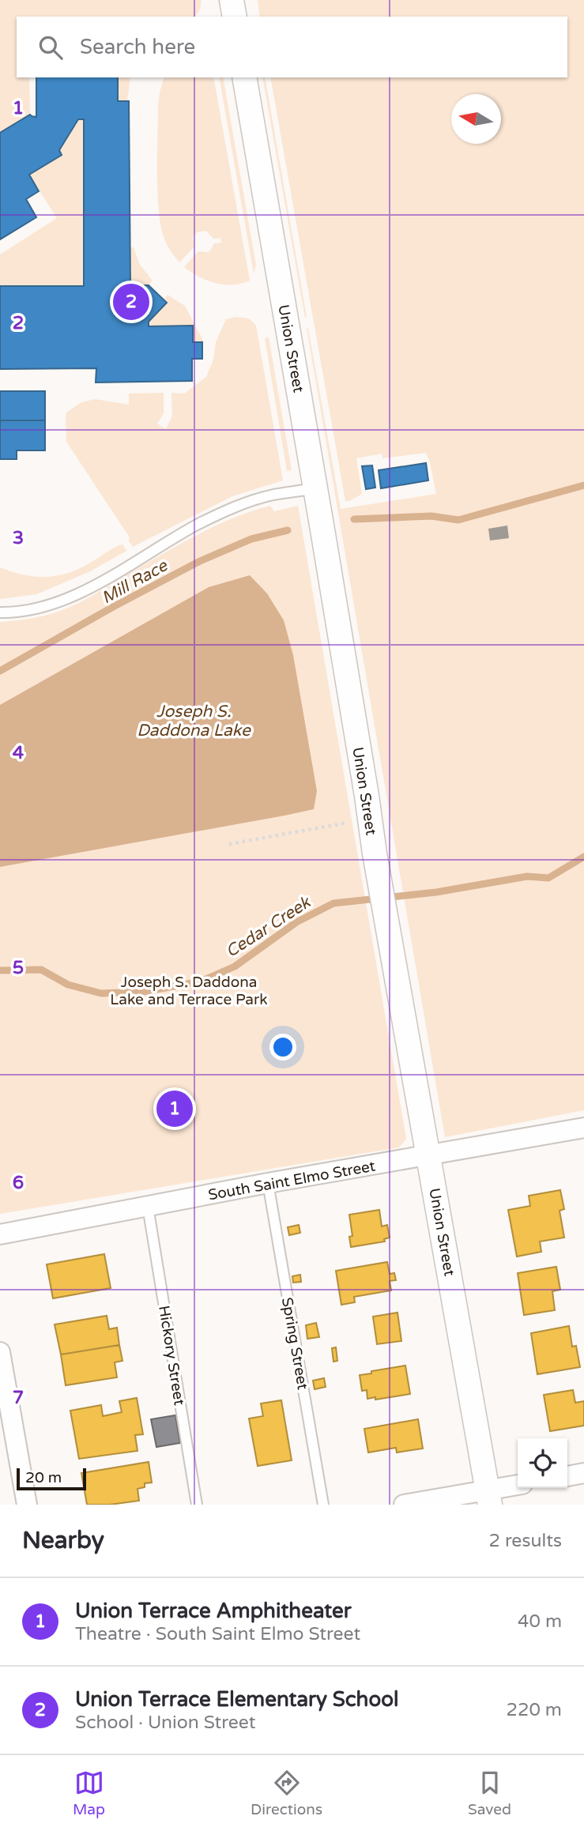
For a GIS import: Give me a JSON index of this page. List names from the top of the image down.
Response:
{
  "streets": {
    "street": ["Union Street", "South Saint Elmo Street"],
    "lane": ["Spring Street", "Hickory Street"]
  },
  "crossings": [
    ["Union Street", "South Saint Elmo Street"],
    ["South Saint Elmo Street", "Spring Street"],
    ["South Saint Elmo Street", "Hickory Street"]
  ],
  "water": ["Mill Race", "Joseph S. Daddona Lake", "Cedar Creek"],
  "parks": ["Joseph S. Daddona Lake and Terrace Park"],
  "scale_bar": "20 m",
  "north": "left",
  "page": {
    "search": "Search here",
    "pins": ["2", "1"],
    "scale": "20 m",
    "heading": ["Nearby", "2 results"],
    "list": [
      {
        "mark": "1",
        "name": "Union Terrace Amphitheater",
        "note": "Theatre · South Saint Elmo Street",
        "value": "40 m"
      },
      {
        "mark": "2",
        "name": "Union Terrace Elementary School",
        "note": "School · Union Street",
        "value": "220 m"
      }
    ],
    "nav": ["Map", "Directions", "Saved"]
  },
  "grid": {
    "rows": [
      "1",
      "2",
      "3",
      "4",
      "5",
      "6",
      "7"
    ]
  }
}
